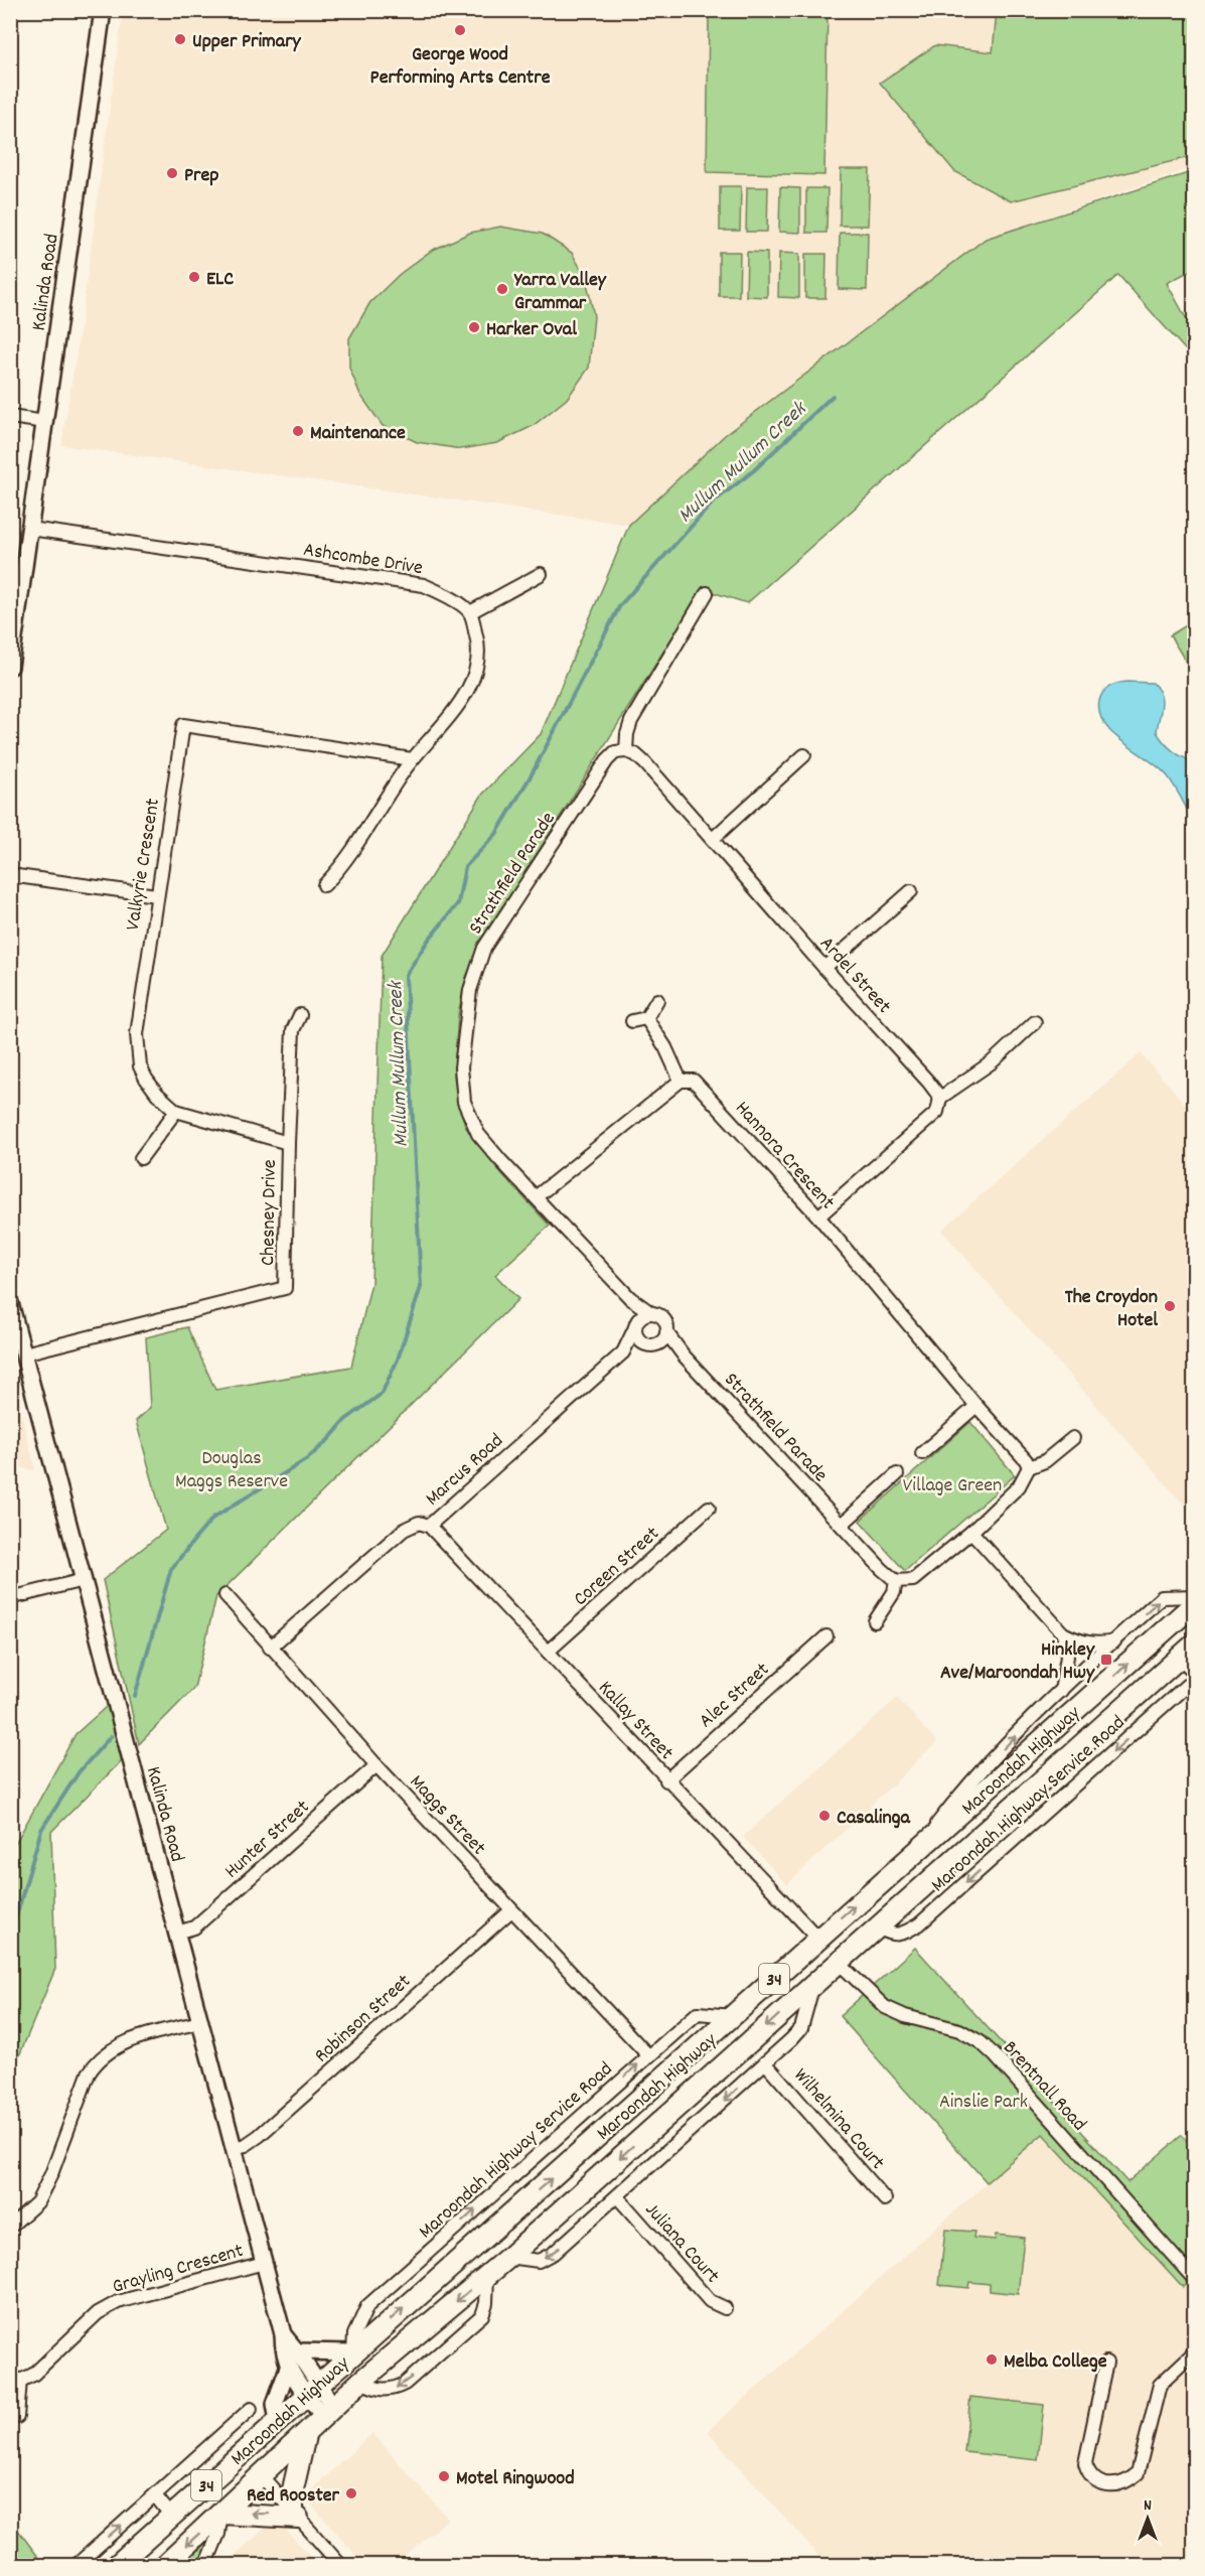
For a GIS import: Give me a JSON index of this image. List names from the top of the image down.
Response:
{
  "streets": {
    "highway": ["Maroondah Highway", "34"],
    "street": [
      "Kalinda Road",
      "Ashcombe Drive",
      "Valkyrie Crescent",
      "Strathfield Parade",
      "Ardel Street",
      "Hannora Crescent",
      "Chesney Drive",
      "Marcus Road",
      "Coreen Street",
      "Alec Street",
      "Kallay Street",
      "Maroondah Highway Service Road",
      "Maggs Street",
      "Hunter Street",
      "Robinson Street",
      "Brentnall Road",
      "Wilhelmina Court",
      "Juliana Court",
      "Grayling Crescent"
    ]
  },
  "crossings": [
    ["Kalinda Road", "Ashcombe Drive"],
    ["Kalinda Road", "Chesney Drive"],
    ["Kalinda Road", "Maroondah Highway"],
    ["Kalinda Road", "Hunter Street"],
    ["Kalinda Road", "Robinson Street"],
    ["Kalinda Road", "Grayling Crescent"],
    ["Valkyrie Crescent", "Chesney Drive"],
    ["Strathfield Parade", "Ardel Street"],
    ["Strathfield Parade", "Marcus Road"],
    ["Marcus Road", "Kallay Street"],
    ["Marcus Road", "Maggs Street"],
    ["Coreen Street", "Kallay Street"],
    ["Alec Street", "Kallay Street"],
    ["Kallay Street", "Maroondah Highway"],
    ["Maroondah Highway", "Maroondah Highway Service Road"],
    ["Maroondah Highway", "Brentnall Road"],
    ["Maroondah Highway Service Road", "Maggs Street"],
    ["Maggs Street", "Hunter Street"],
    ["Maggs Street", "Robinson Street"]
  ],
  "water": ["Mullum Mullum Creek"],
  "parks": ["Douglas Maggs Reserve", "Village Green", "Ainslie Park"],
  "places": {
    "other": [
      "George Wood Performing Arts Centre",
      "Upper Primary",
      "Prep",
      "ELC",
      "Yarra Valley Grammar",
      "Harker Oval",
      "Maintenance",
      "The Croydon Hotel",
      "Casalinga",
      "Melba College",
      "Motel Ringwood",
      "Red Rooster"
    ],
    "transit": ["Hinkley Ave/Maroondah Hwy"]
  },
  "north": "top"
}
